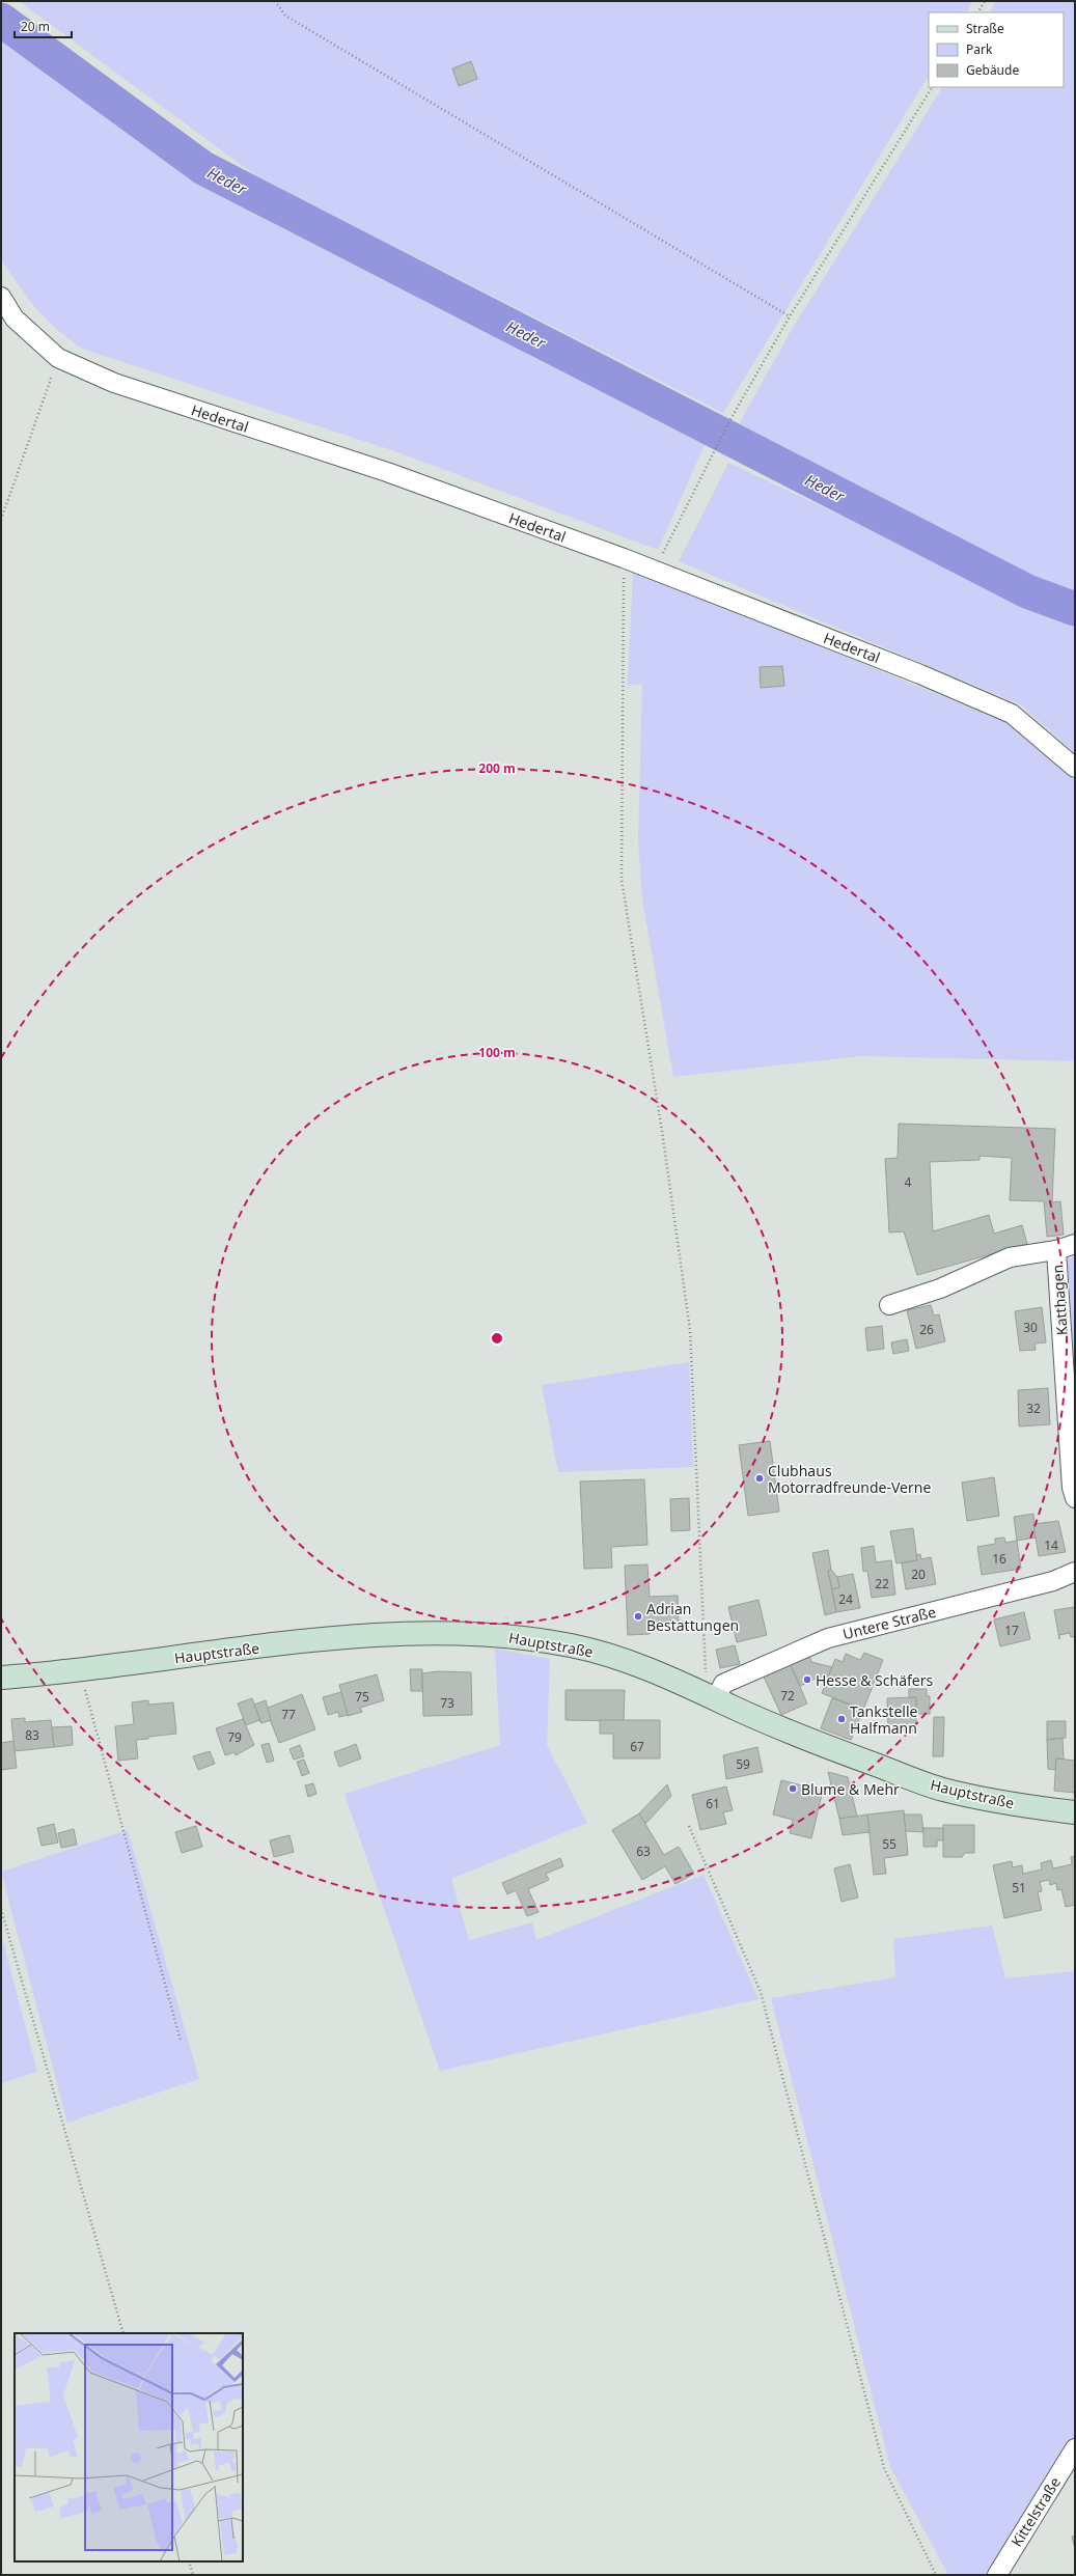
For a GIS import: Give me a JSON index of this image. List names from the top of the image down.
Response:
{
  "streets": {
    "main road": ["Hauptstraße"],
    "street": [
      "Hedertal",
      "Katthagen",
      "Untere Straße",
      "Kittelstraße"
    ]
  },
  "crossings": [
    ["Untere Straße", "Hauptstraße"]
  ],
  "water": ["Heder"],
  "places": [
    "Clubhaus Motorradfreunde-Verne",
    "Adrian Bestattungen",
    "Hesse & Schäfers",
    "Tankstelle Halfmann",
    "Blume & Mehr"
  ],
  "house_numbers": [
    "4",
    "30",
    "26",
    "32",
    "14",
    "16",
    "20",
    "22",
    "24",
    "17",
    "72",
    "75",
    "73",
    "77",
    "83",
    "79",
    "67",
    "59",
    "61",
    "55",
    "63",
    "51"
  ],
  "legend": ["Straße", "Park", "Gebäude"],
  "scale_bar": "20 m",
  "rings": ["200 m", "100 m"]
}
